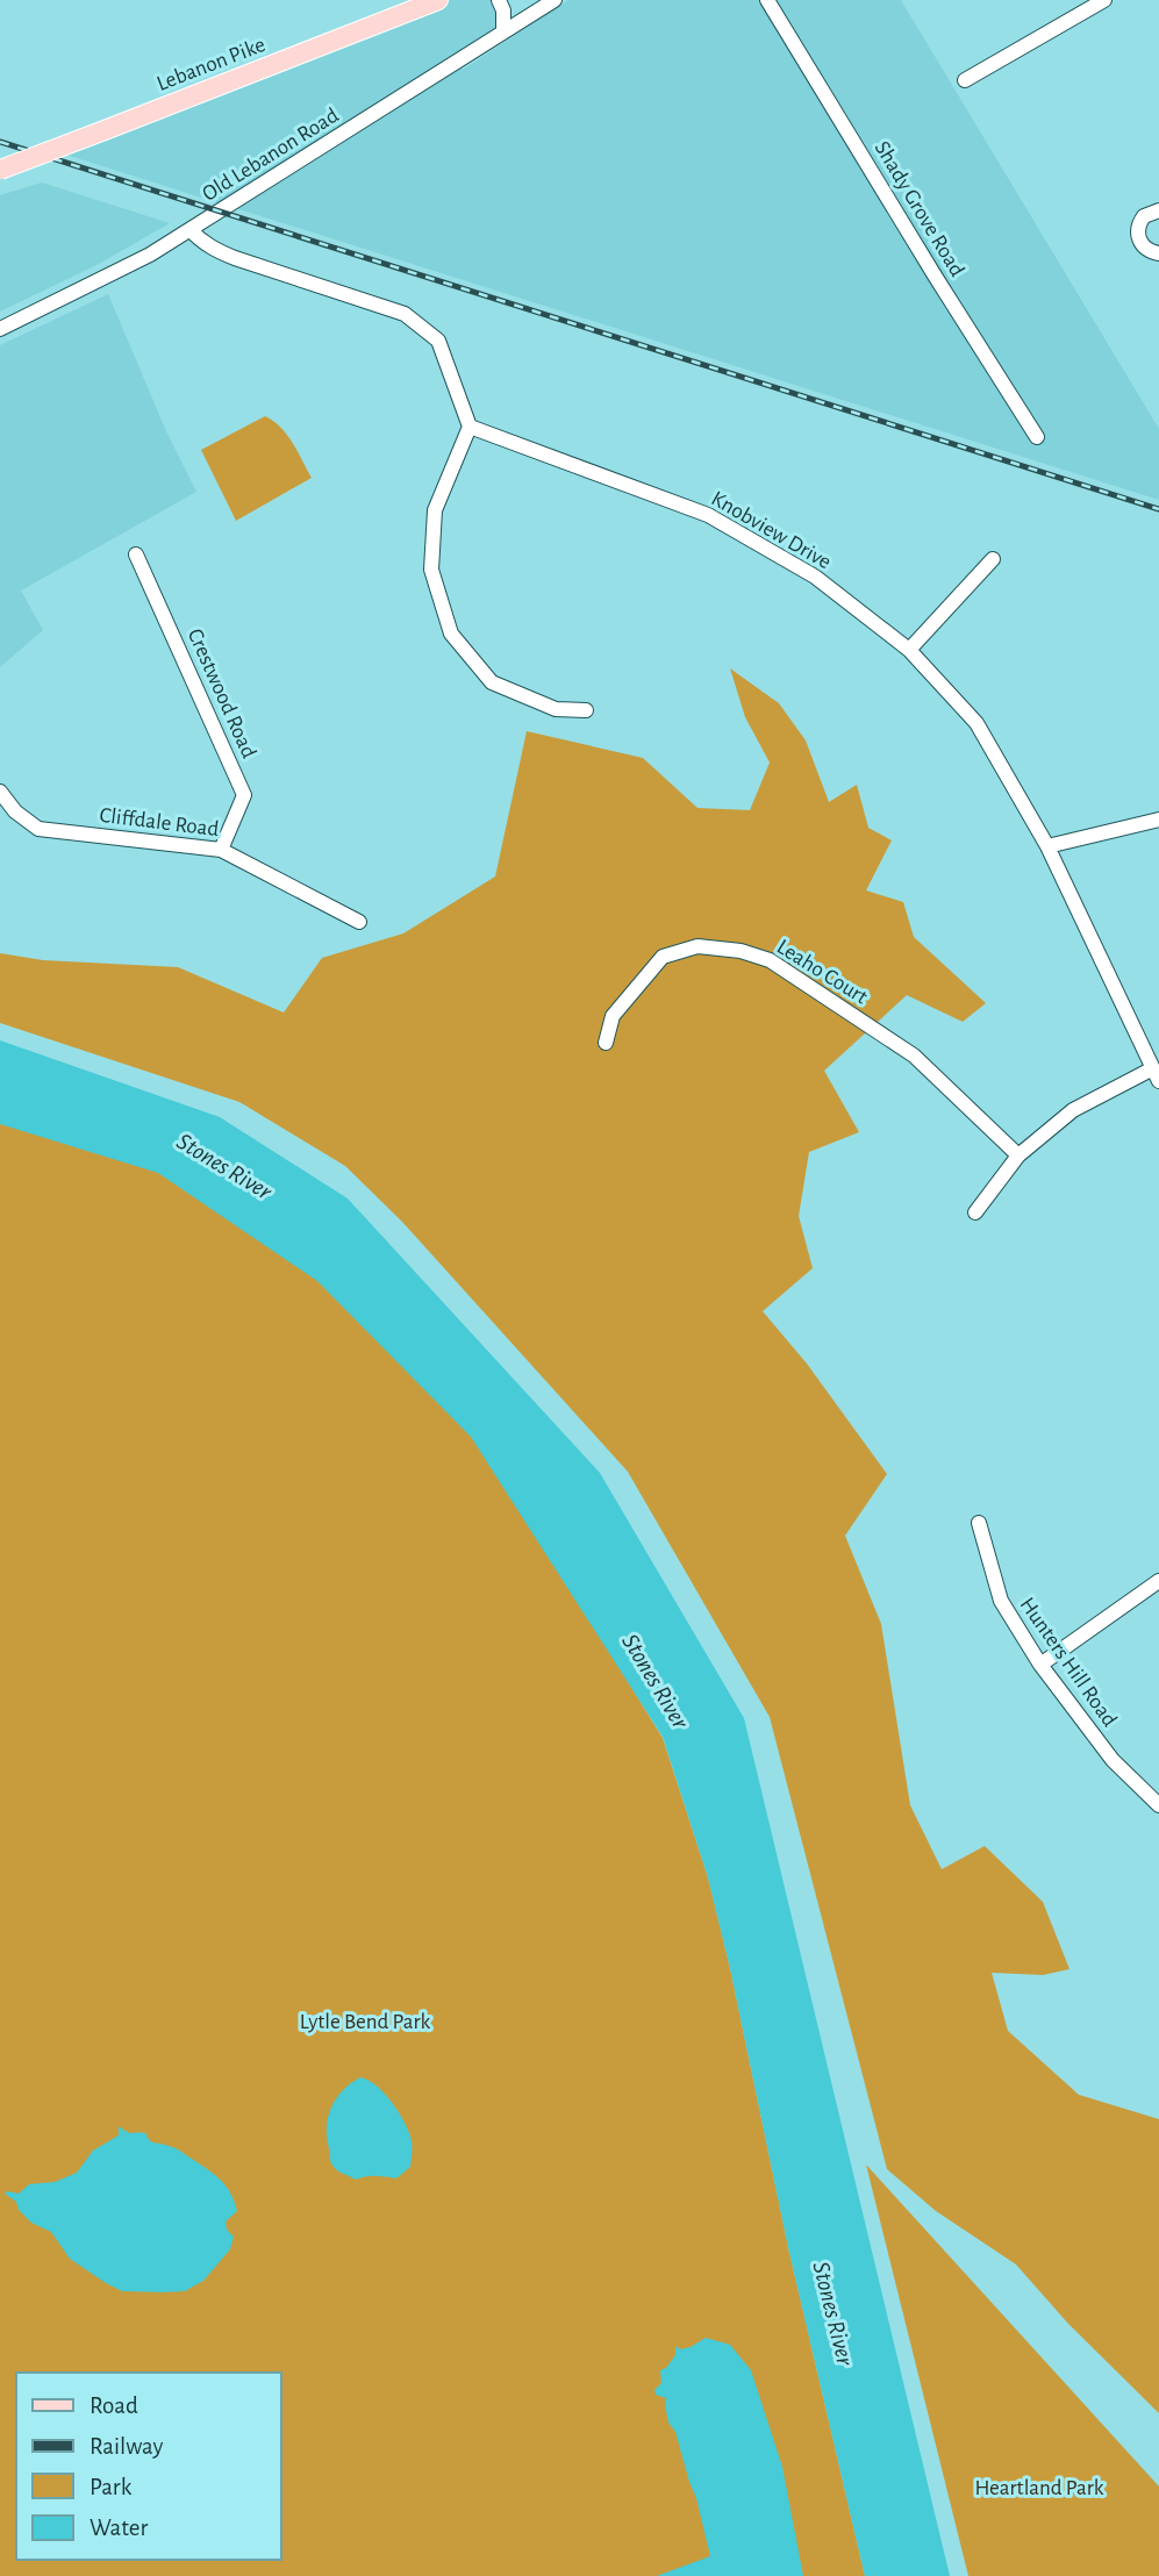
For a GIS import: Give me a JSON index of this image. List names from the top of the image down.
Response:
{
  "streets": {
    "main road": ["Lebanon Pike"],
    "street": [
      "Old Lebanon Road",
      "Shady Grove Road",
      "Knobview Drive",
      "Crestwood Road",
      "Cliffdale Road",
      "Leaho Court",
      "Hunters Hill Road"
    ]
  },
  "crossings": [
    ["Crestwood Road", "Cliffdale Road"]
  ],
  "water": ["Stones River"],
  "parks": ["Lytle Bend Park", "Heartland Park"],
  "legend": [
    "Road",
    "Railway",
    "Park",
    "Water"
  ]
}
